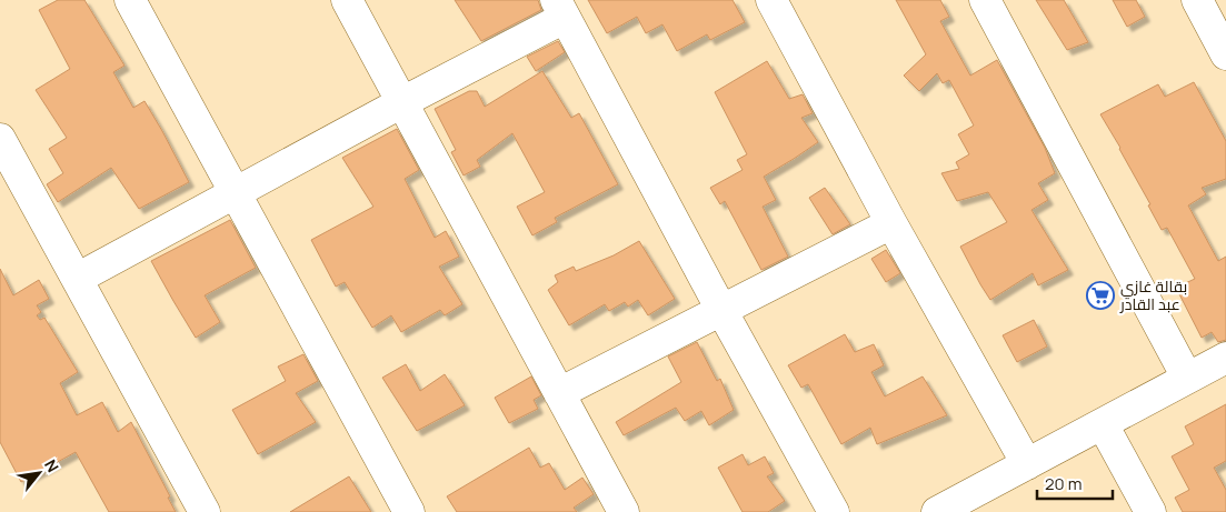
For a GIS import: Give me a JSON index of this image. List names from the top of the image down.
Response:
{
  "places": {
    "supermarket": ["بقالة غازي عبد القادر"]
  },
  "scale_bar": "20 m",
  "north": "top right"
}
